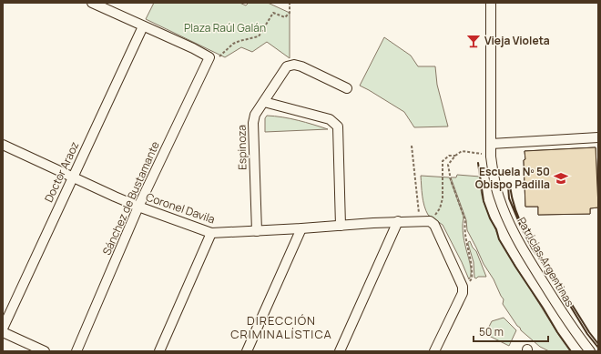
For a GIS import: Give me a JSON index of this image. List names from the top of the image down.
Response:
{
  "streets": {
    "street": [
      "Espinoza",
      "Doctor Araoz",
      "Sánchez de Bustamante",
      "Coronel Davila",
      "Patricias Argentinas"
    ]
  },
  "crossings": [
    ["Espinoza", "Coronel Davila"],
    ["Doctor Araoz", "Sánchez de Bustamante"],
    ["Doctor Araoz", "Coronel Davila"],
    ["Sánchez de Bustamante", "Coronel Davila"]
  ],
  "districts": ["DIRECCIÓN CRIMINALÍSTICA"],
  "parks": ["Plaza Raúl Galán"],
  "places": {
    "bar": ["Vieja Violeta"],
    "school or university": ["Escuela Nº 50 Obispo Padilla"]
  },
  "scale_bar": "50 m"
}
